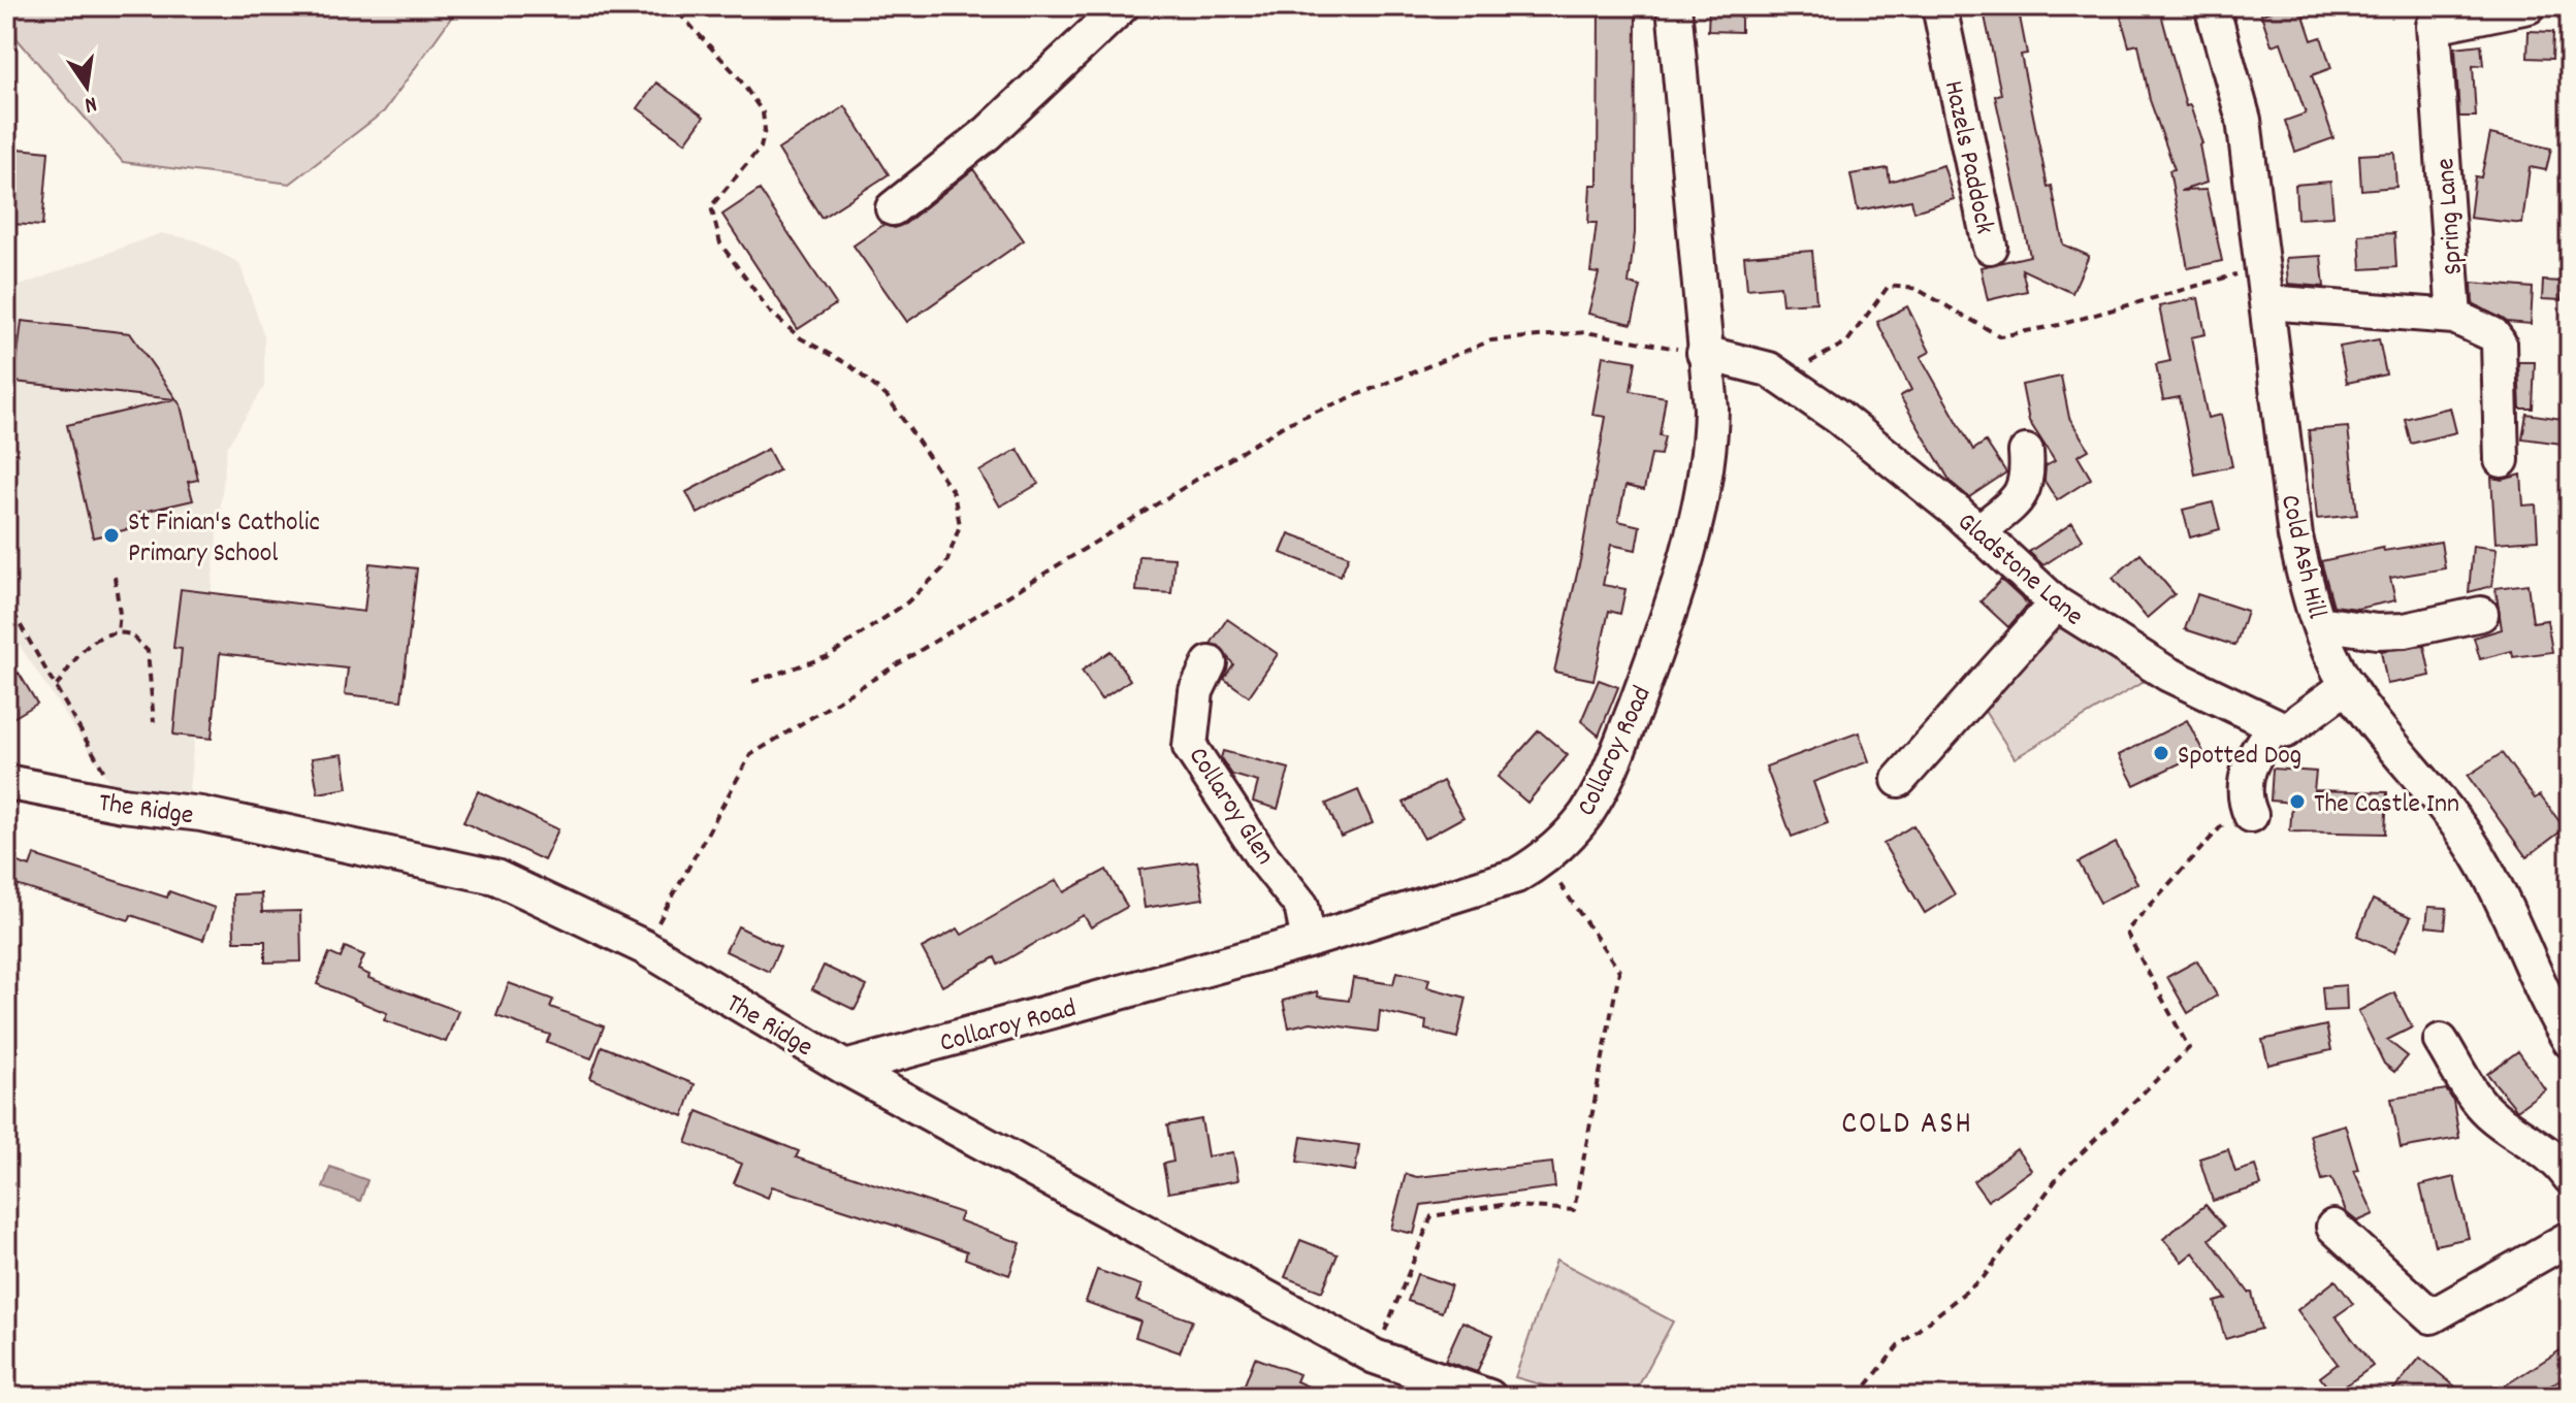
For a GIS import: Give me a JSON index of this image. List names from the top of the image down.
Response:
{
  "streets": {
    "street": [
      "Hazels Paddock",
      "Spring Lane",
      "Cold Ash Hill",
      "Gladstone Lane",
      "Collaroy Road",
      "Collaroy Glen",
      "The Ridge"
    ]
  },
  "crossings": [
    ["Spring Lane", "Cold Ash Hill"],
    ["Gladstone Lane", "Collaroy Road"],
    ["Collaroy Road", "Collaroy Glen"],
    ["Collaroy Road", "The Ridge"]
  ],
  "districts": ["COLD ASH"],
  "places": ["St Finian's Catholic Primary School", "Spotted Dog", "The Castle Inn"],
  "north": "bottom"
}
